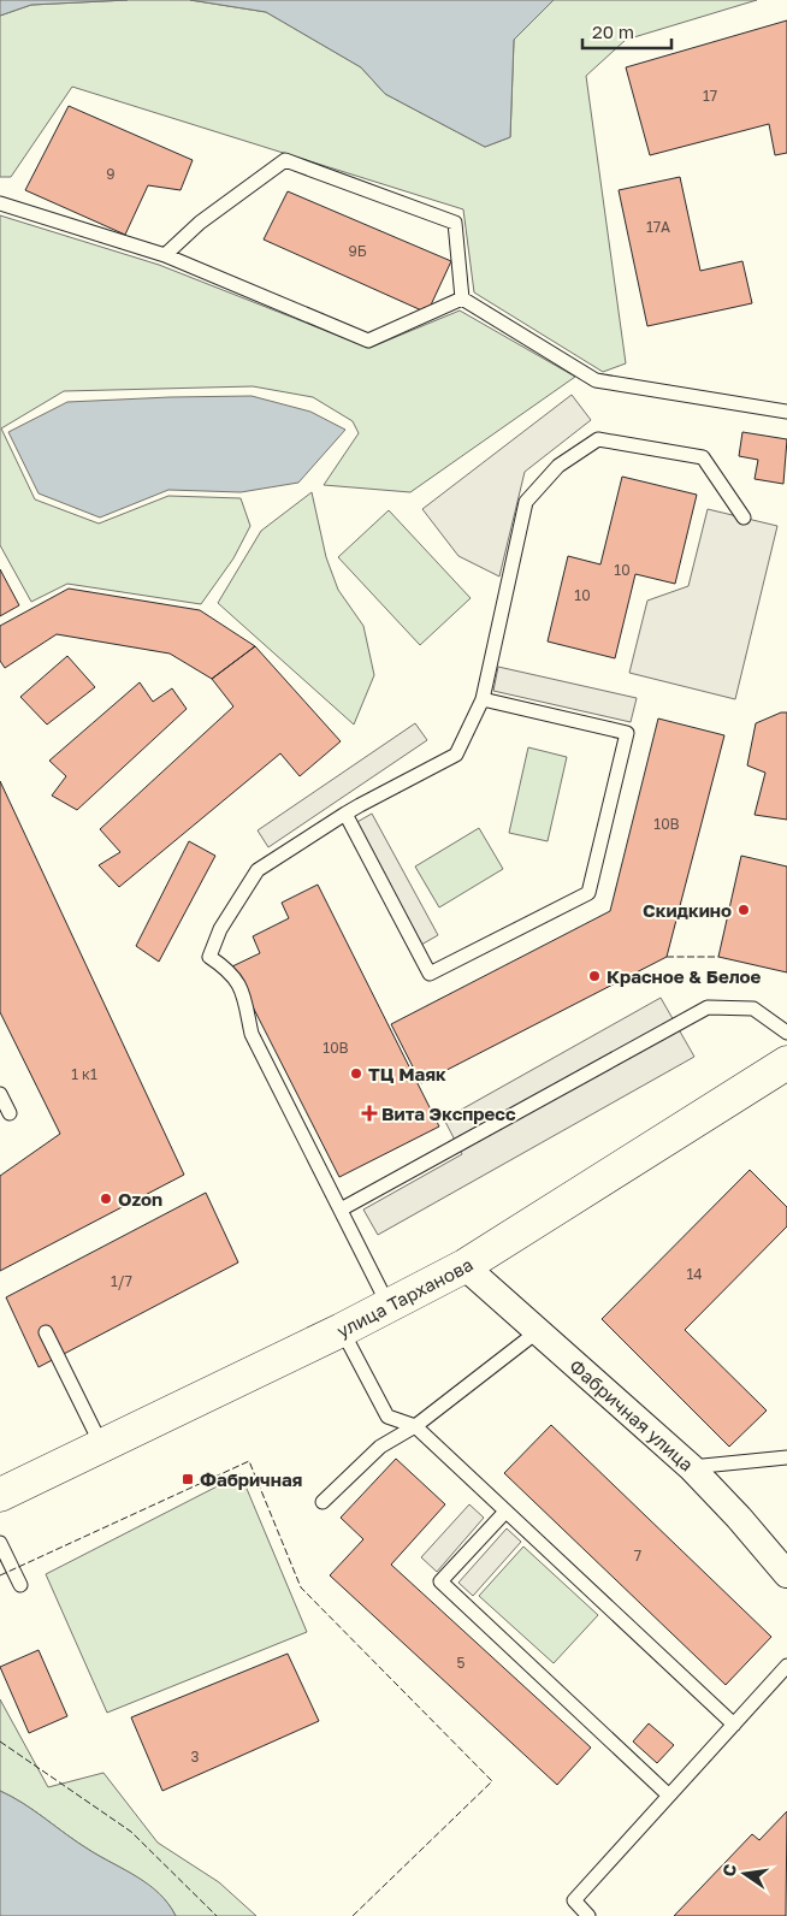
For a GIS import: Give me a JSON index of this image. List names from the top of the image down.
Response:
{
  "streets": {
    "main road": ["улица Тарханова"],
    "street": ["Фабричная улица"]
  },
  "crossings": [
    ["улица Тарханова", "Фабричная улица"]
  ],
  "places": {
    "other": [
      "Скидкино",
      "Красное & Белое",
      "ТЦ Маяк",
      "Ozon"
    ],
    "health": ["Вита Экспресс"],
    "transit": ["Фабричная"]
  },
  "house_numbers": [
    "17",
    "9",
    "17А",
    "9Б",
    "10",
    "10",
    "10В",
    "10В",
    "1 к1",
    "14",
    "1/7",
    "7",
    "5",
    "3"
  ],
  "scale_bar": "20 m",
  "north": "left"
}
